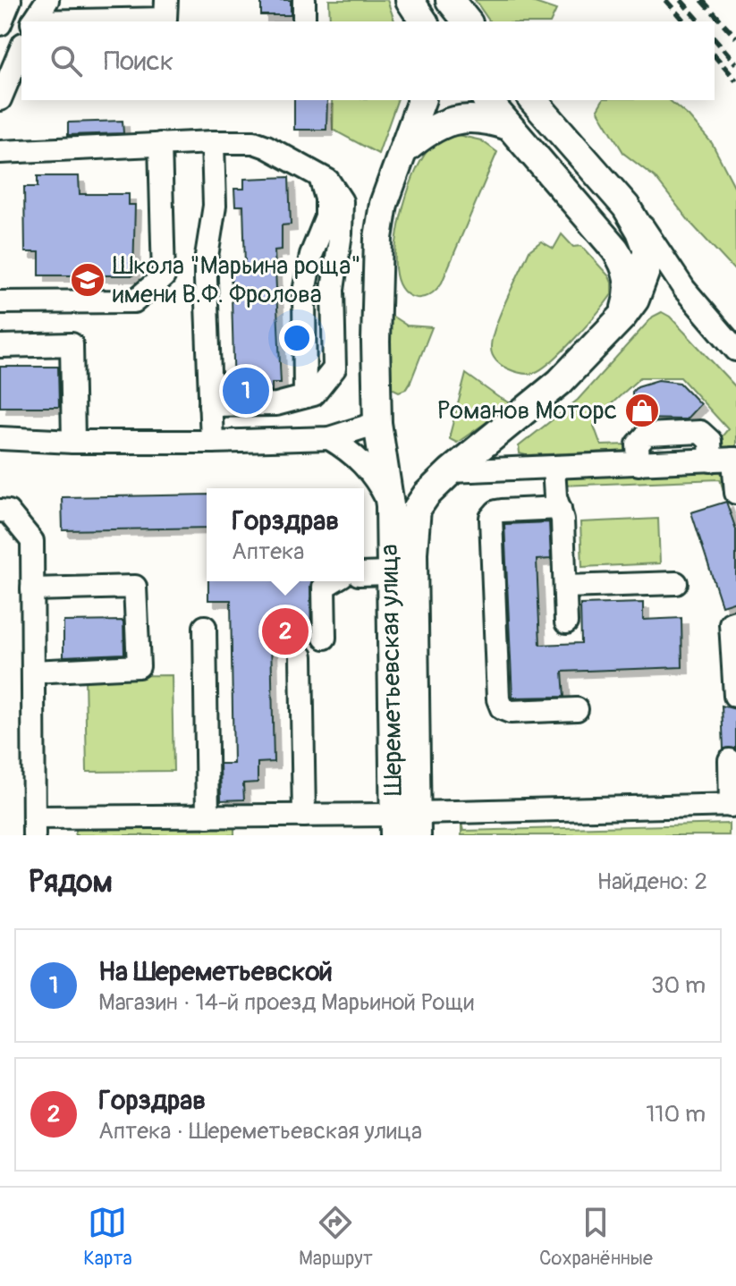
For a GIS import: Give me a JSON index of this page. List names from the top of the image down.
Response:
{
  "streets": {
    "main road": ["Шереметьевская улица"]
  },
  "places": {
    "school or university": ["Школа \"Марьина роща\" имени В.Ф. Фролова"],
    "shop": ["Романов Моторс"]
  },
  "page": {
    "search": "Поиск",
    "pins": ["1", "2"],
    "popup": ["Горздрав", "Аптека"],
    "heading": ["Рядом", "Найдено: 2"],
    "list": [
      {
        "mark": "1",
        "name": "На Шереметьевской",
        "note": "Магазин · 14-й проезд Марьиной Рощи",
        "value": "30 m"
      },
      {
        "mark": "2",
        "name": "Горздрав",
        "note": "Аптека · Шереметьевская улица",
        "value": "110 m"
      }
    ],
    "nav": ["Карта", "Маршрут", "Сохранённые"]
  }
}
